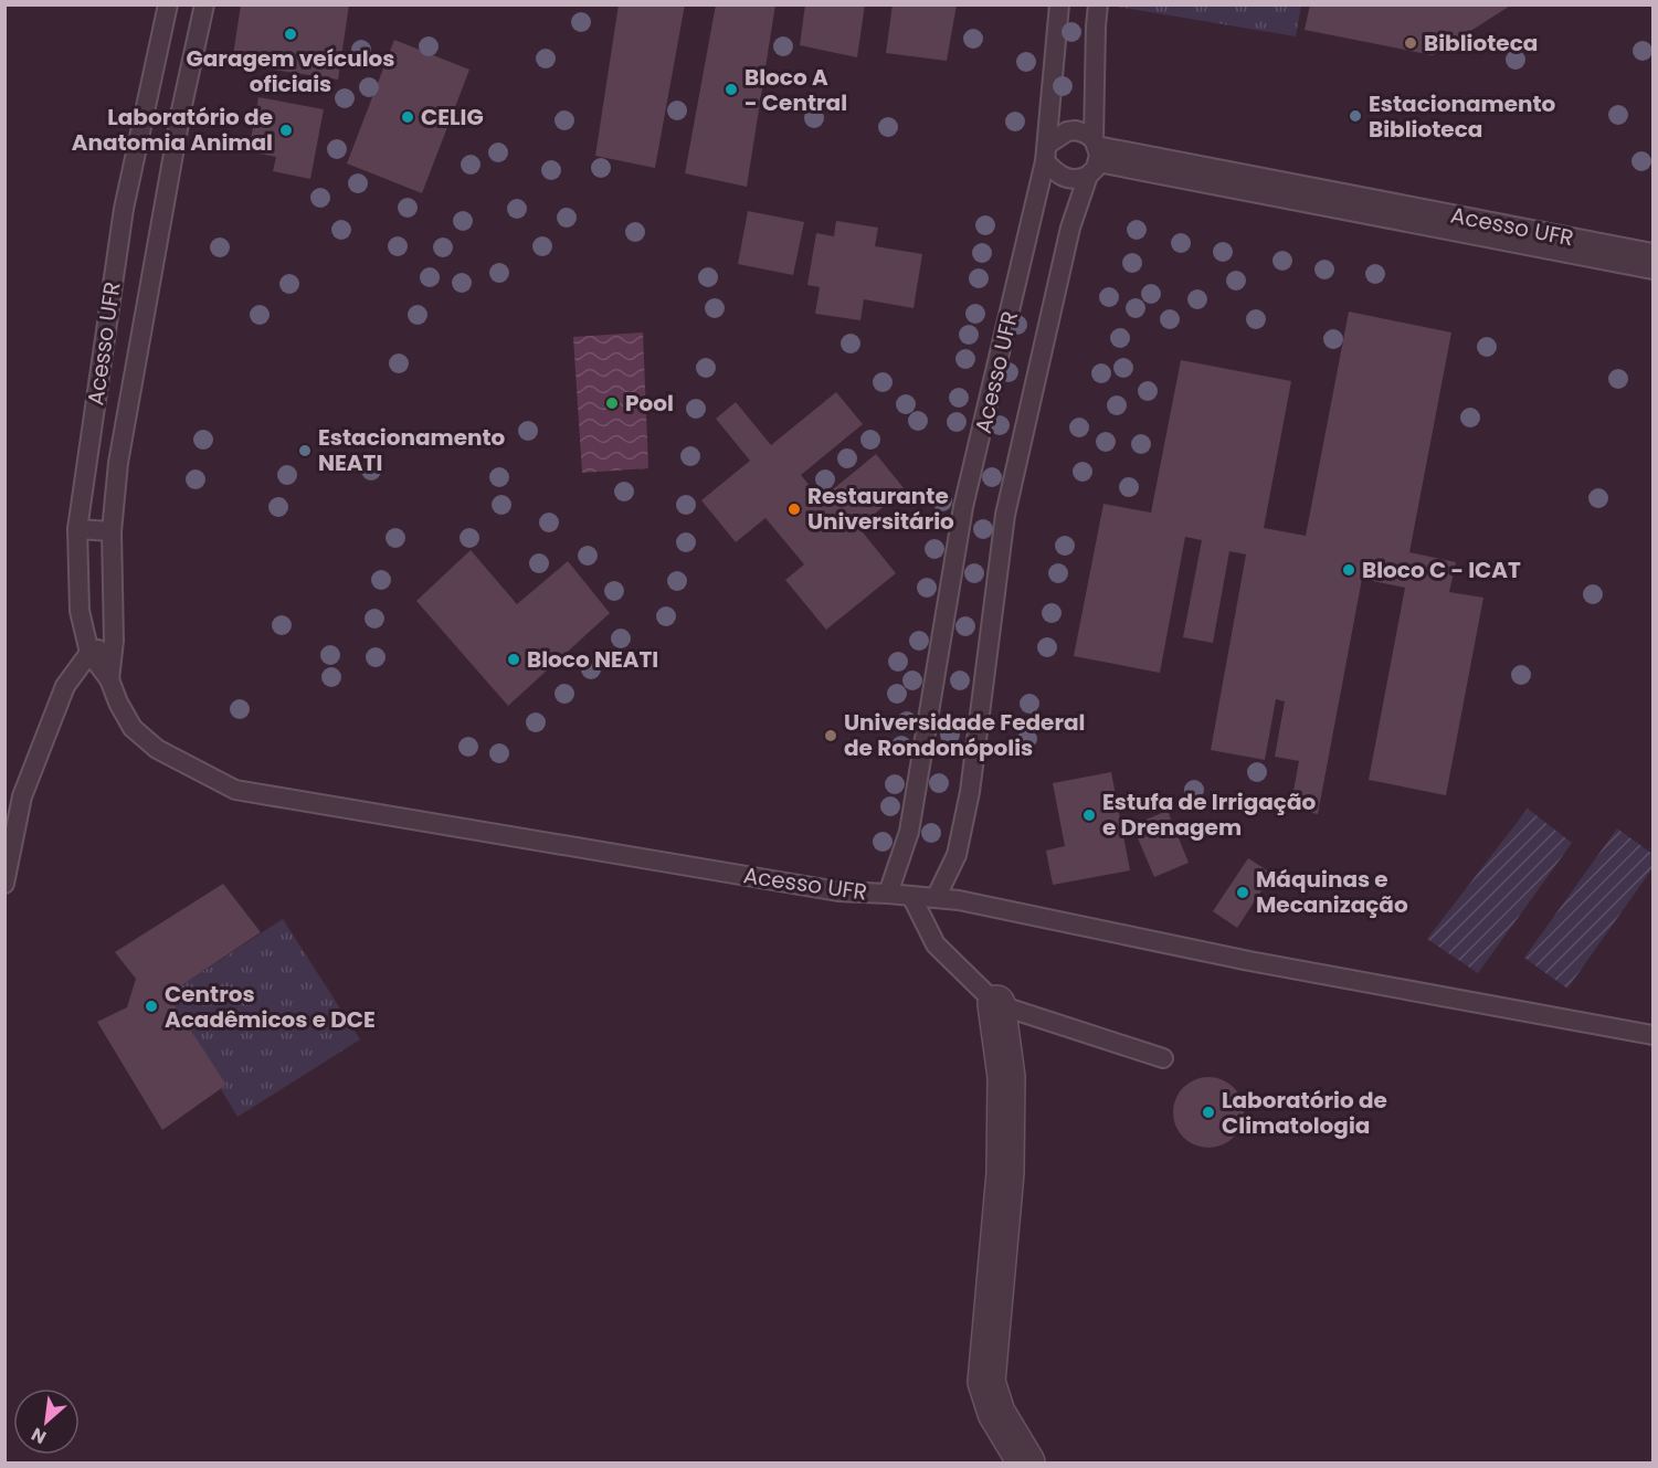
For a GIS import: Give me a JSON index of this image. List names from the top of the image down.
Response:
{
  "streets": {
    "lane": ["Acesso UFR"]
  },
  "places": [
    "Garagem veículos oficiais",
    "Biblioteca",
    "Bloco A - Central",
    "Estacionamento Biblioteca",
    "CELIG",
    "Laboratório de Anatomia Animal",
    "Pool",
    "Estacionamento NEATI",
    "Restaurante Universitário",
    "Bloco C - ICAT",
    "Bloco NEATI",
    "Universidade Federal de Rondonópolis",
    "Estufa de Irrigação e Drenagem",
    "Máquinas e Mecanização",
    "Centros Acadêmicos e DCE",
    "Laboratório de Climatologia"
  ],
  "north": "bottom left"
}
